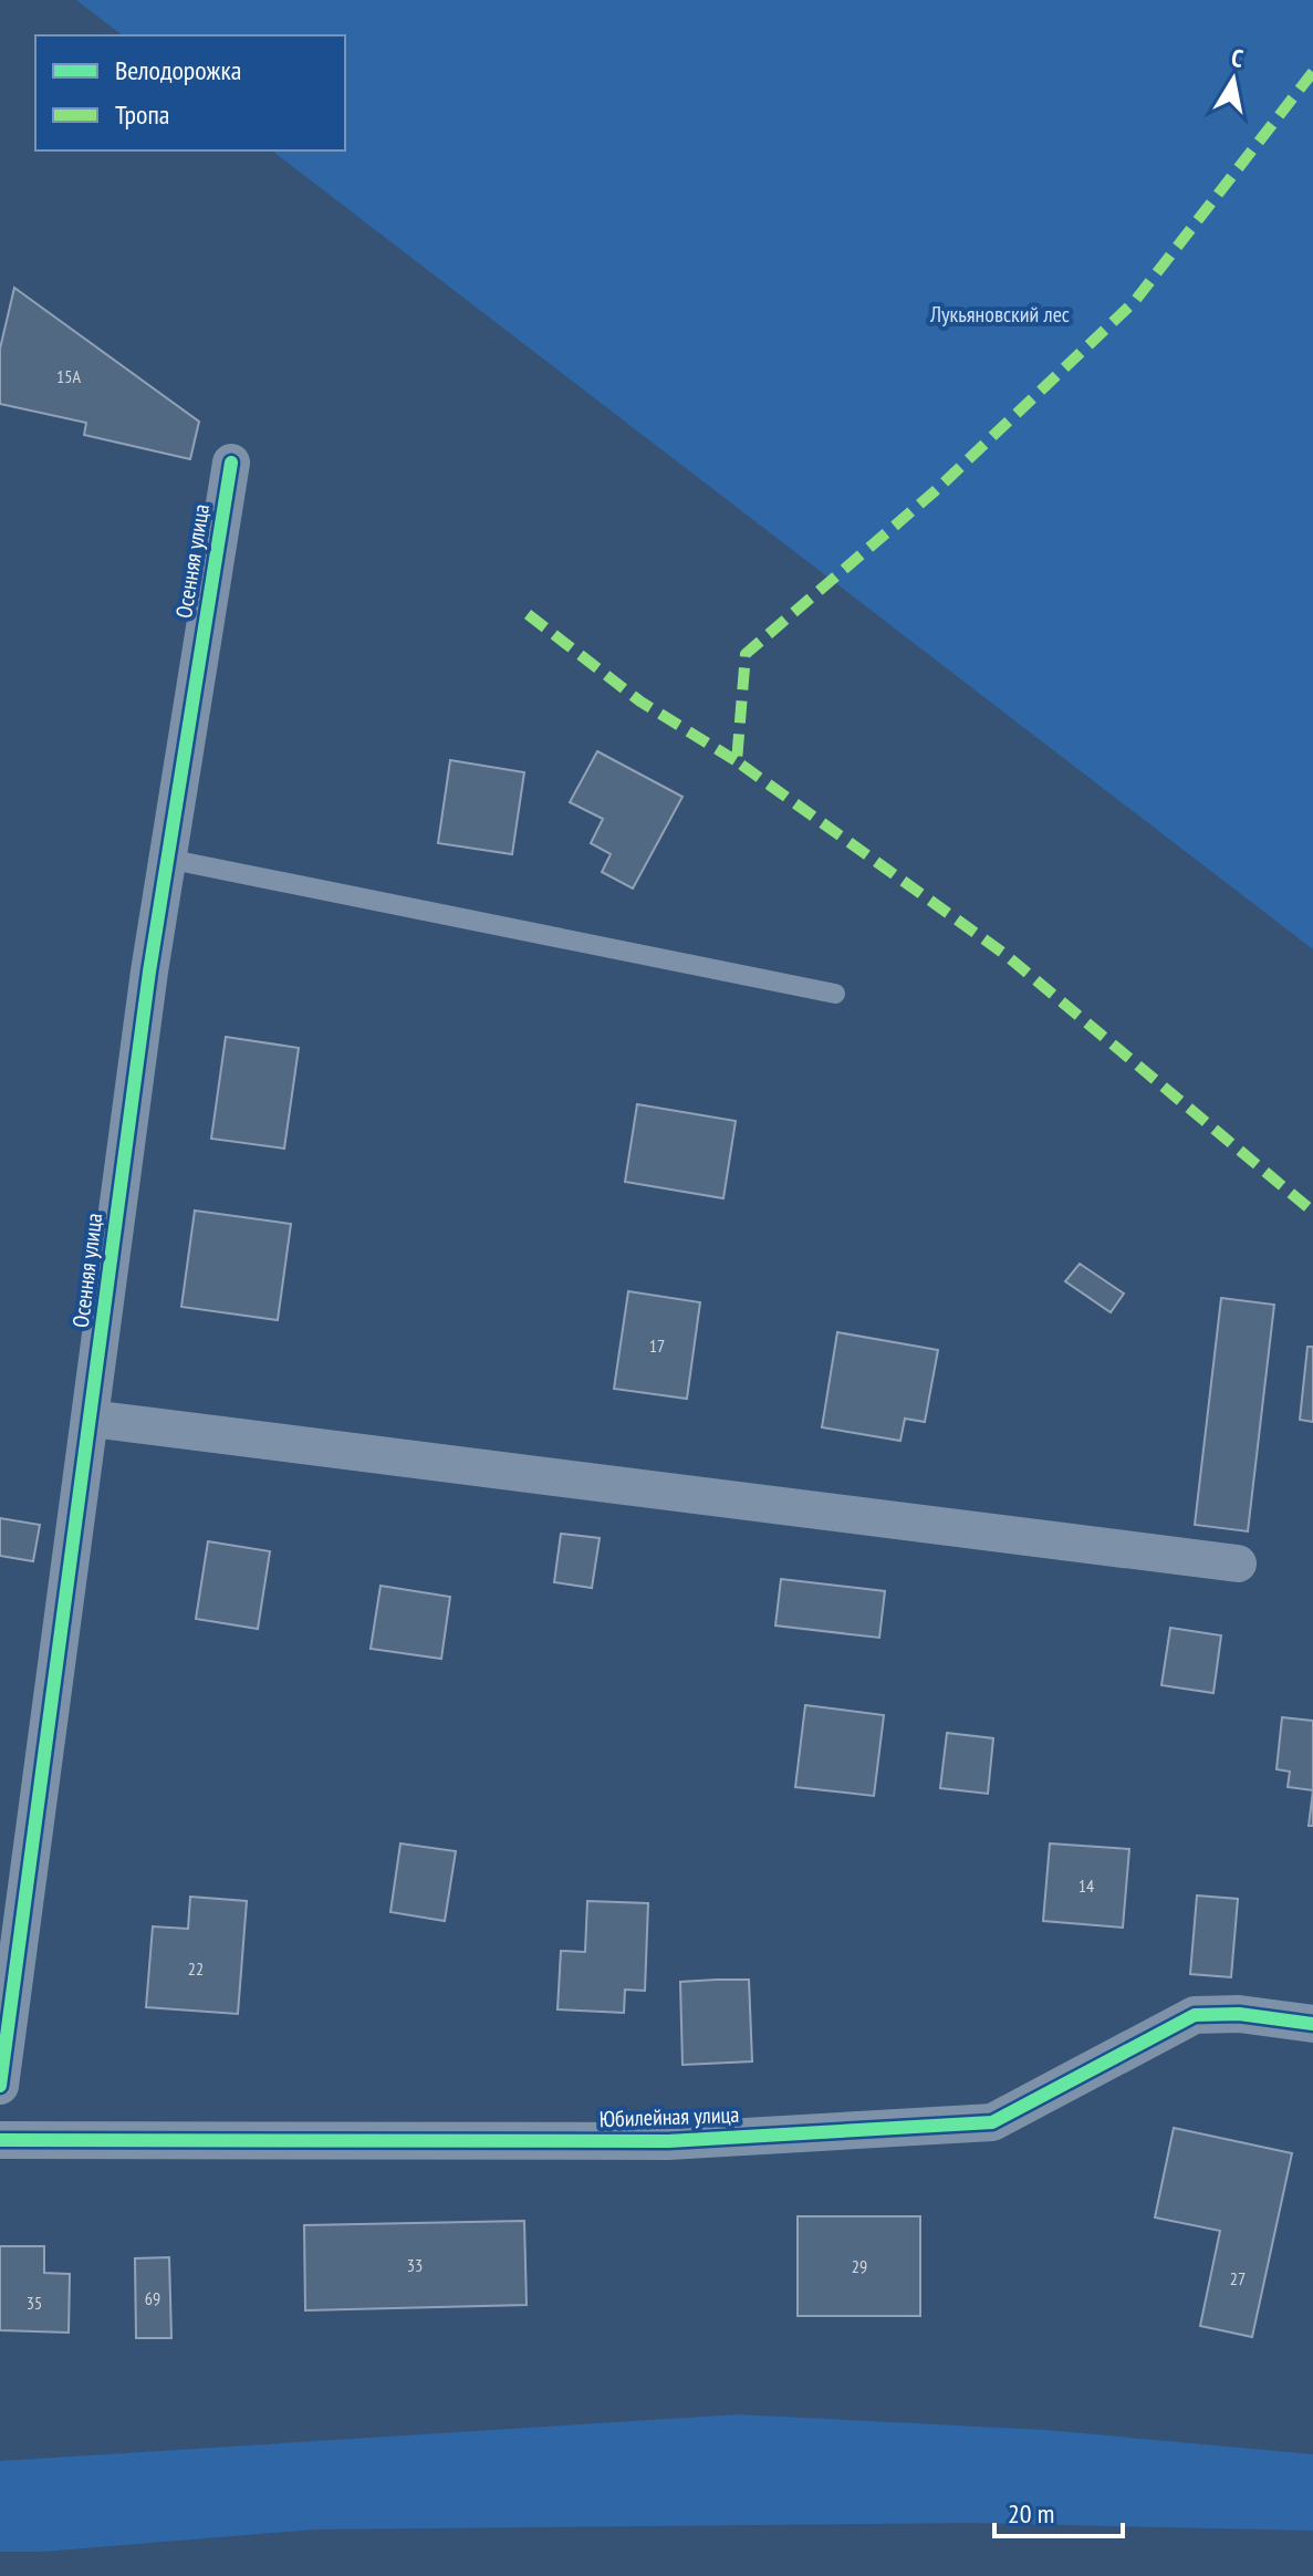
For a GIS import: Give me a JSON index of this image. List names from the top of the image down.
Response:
{
  "streets": {
    "street": ["Осенняя улица", "Юбилейная улица"]
  },
  "parks": ["Лукьяновский лес"],
  "house_numbers": [
    "15А",
    "17",
    "14",
    "22",
    "33",
    "29",
    "27",
    "69",
    "35"
  ],
  "legend": ["Велодорожка", "Тропа"],
  "scale_bar": "20 m",
  "north": "top"
}
